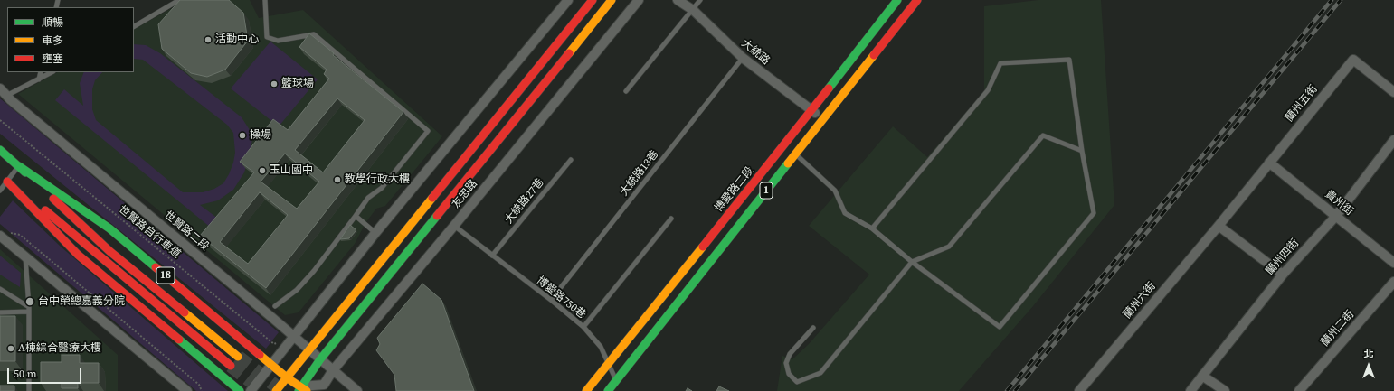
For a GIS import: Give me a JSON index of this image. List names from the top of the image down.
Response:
{
  "streets": {
    "main road": [
      "博愛路二段",
      "1",
      "友忠路",
      "18"
    ],
    "street": [
      "大統路",
      "蘭州五街",
      "貴州街",
      "世賢路二段",
      "蘭州四街",
      "蘭州六街",
      "蘭州二街"
    ],
    "lane": ["大統路13巷", "大統路27巷", "博愛路750巷"],
    "path": ["世賢路自行車道"]
  },
  "crossings": [
    ["大統路", "大統路13巷"],
    ["大統路", "博愛路二段"],
    ["蘭州五街", "貴州街"],
    ["蘭州五街", "蘭州六街"],
    ["大統路13巷", "博愛路750巷"],
    ["博愛路二段", "博愛路750巷"],
    ["友忠路", "世賢路二段"],
    ["友忠路", "18"],
    ["友忠路", "博愛路750巷"],
    ["大統路27巷", "博愛路750巷"],
    ["貴州街", "蘭州四街"],
    ["世賢路二段", "世賢路自行車道"]
  ],
  "places": [
    "活動中心",
    "籃球場",
    "操場",
    "玉山國中",
    "教學行政大樓",
    "台中榮總嘉義分院",
    "A棟綜合醫療大樓"
  ],
  "legend": ["順暢", "車多", "壅塞"],
  "scale_bar": "50 m",
  "north": "top"
}
